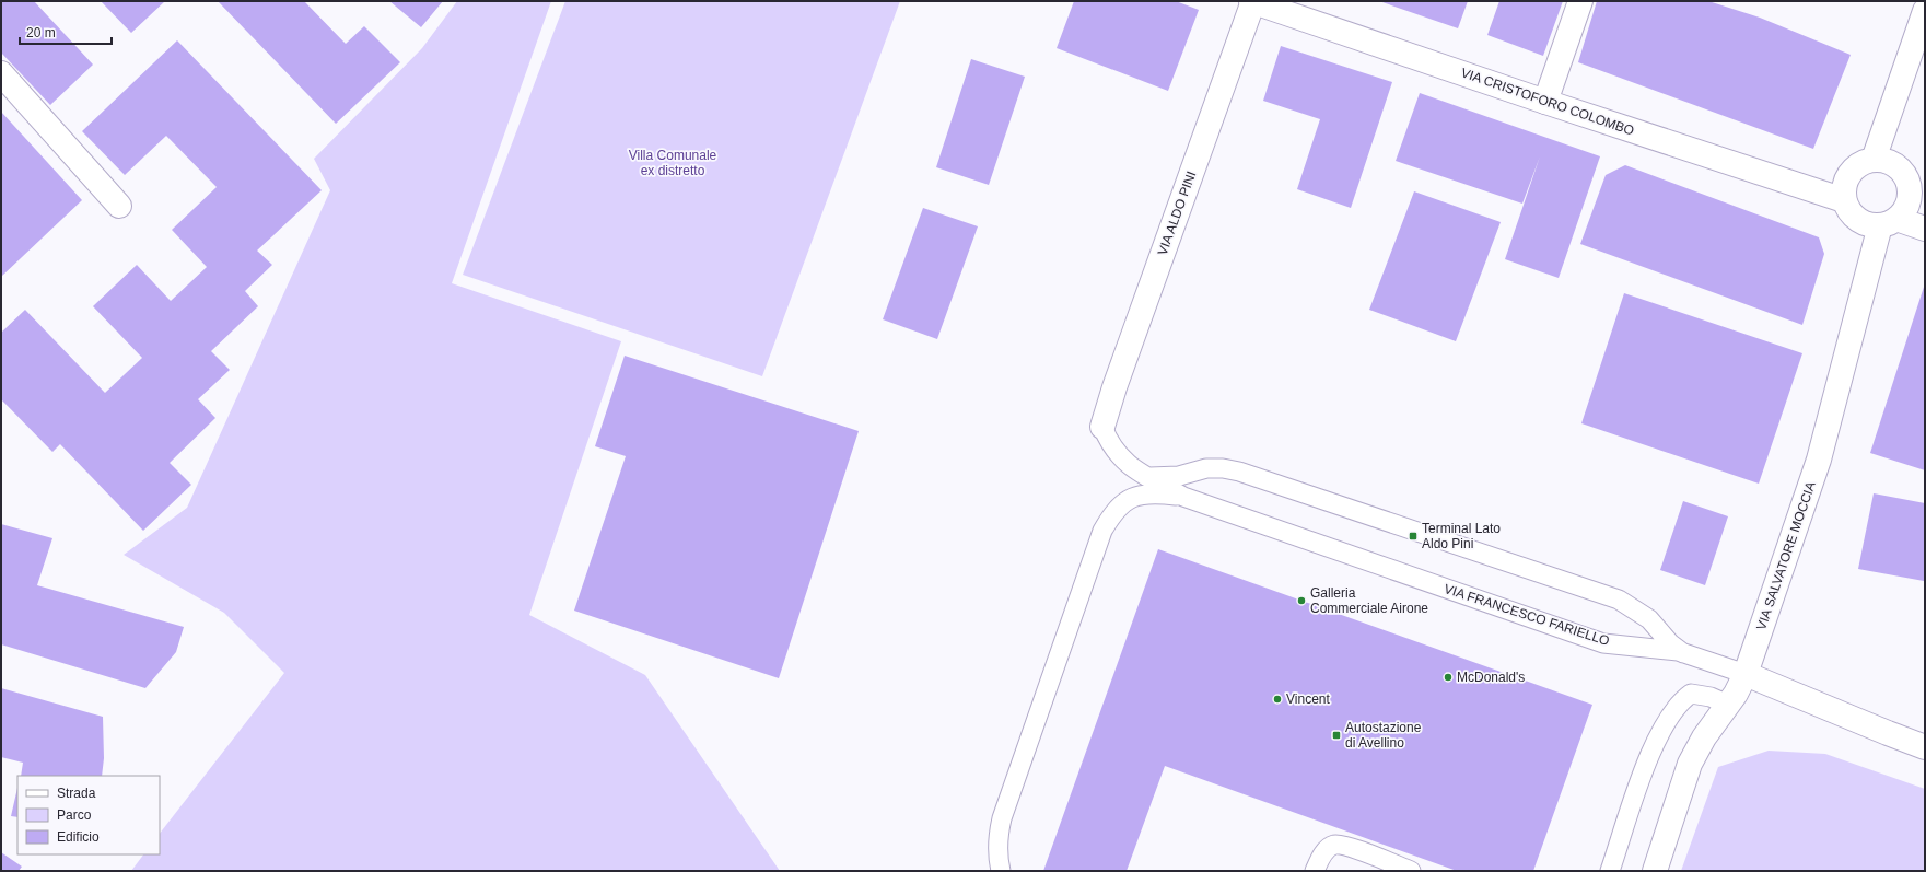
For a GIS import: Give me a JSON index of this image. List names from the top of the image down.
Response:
{
  "streets": {
    "street": [
      "VIA CRISTOFORO COLOMBO",
      "VIA ALDO PINI",
      "VIA SALVATORE MOCCIA",
      "VIA FRANCESCO FARIELLO"
    ]
  },
  "crossings": [
    ["VIA CRISTOFORO COLOMBO", "VIA ALDO PINI"],
    ["VIA CRISTOFORO COLOMBO", "VIA SALVATORE MOCCIA"],
    ["VIA ALDO PINI", "VIA FRANCESCO FARIELLO"],
    ["VIA SALVATORE MOCCIA", "VIA FRANCESCO FARIELLO"]
  ],
  "parks": ["Villa Comunale ex distretto"],
  "places": {
    "transit": ["Terminal Lato Aldo Pini", "Autostazione di Avellino"],
    "other": ["Galleria Commerciale Airone", "McDonald's", "Vincent"]
  },
  "legend": ["Strada", "Parco", "Edificio"],
  "scale_bar": "20 m"
}
